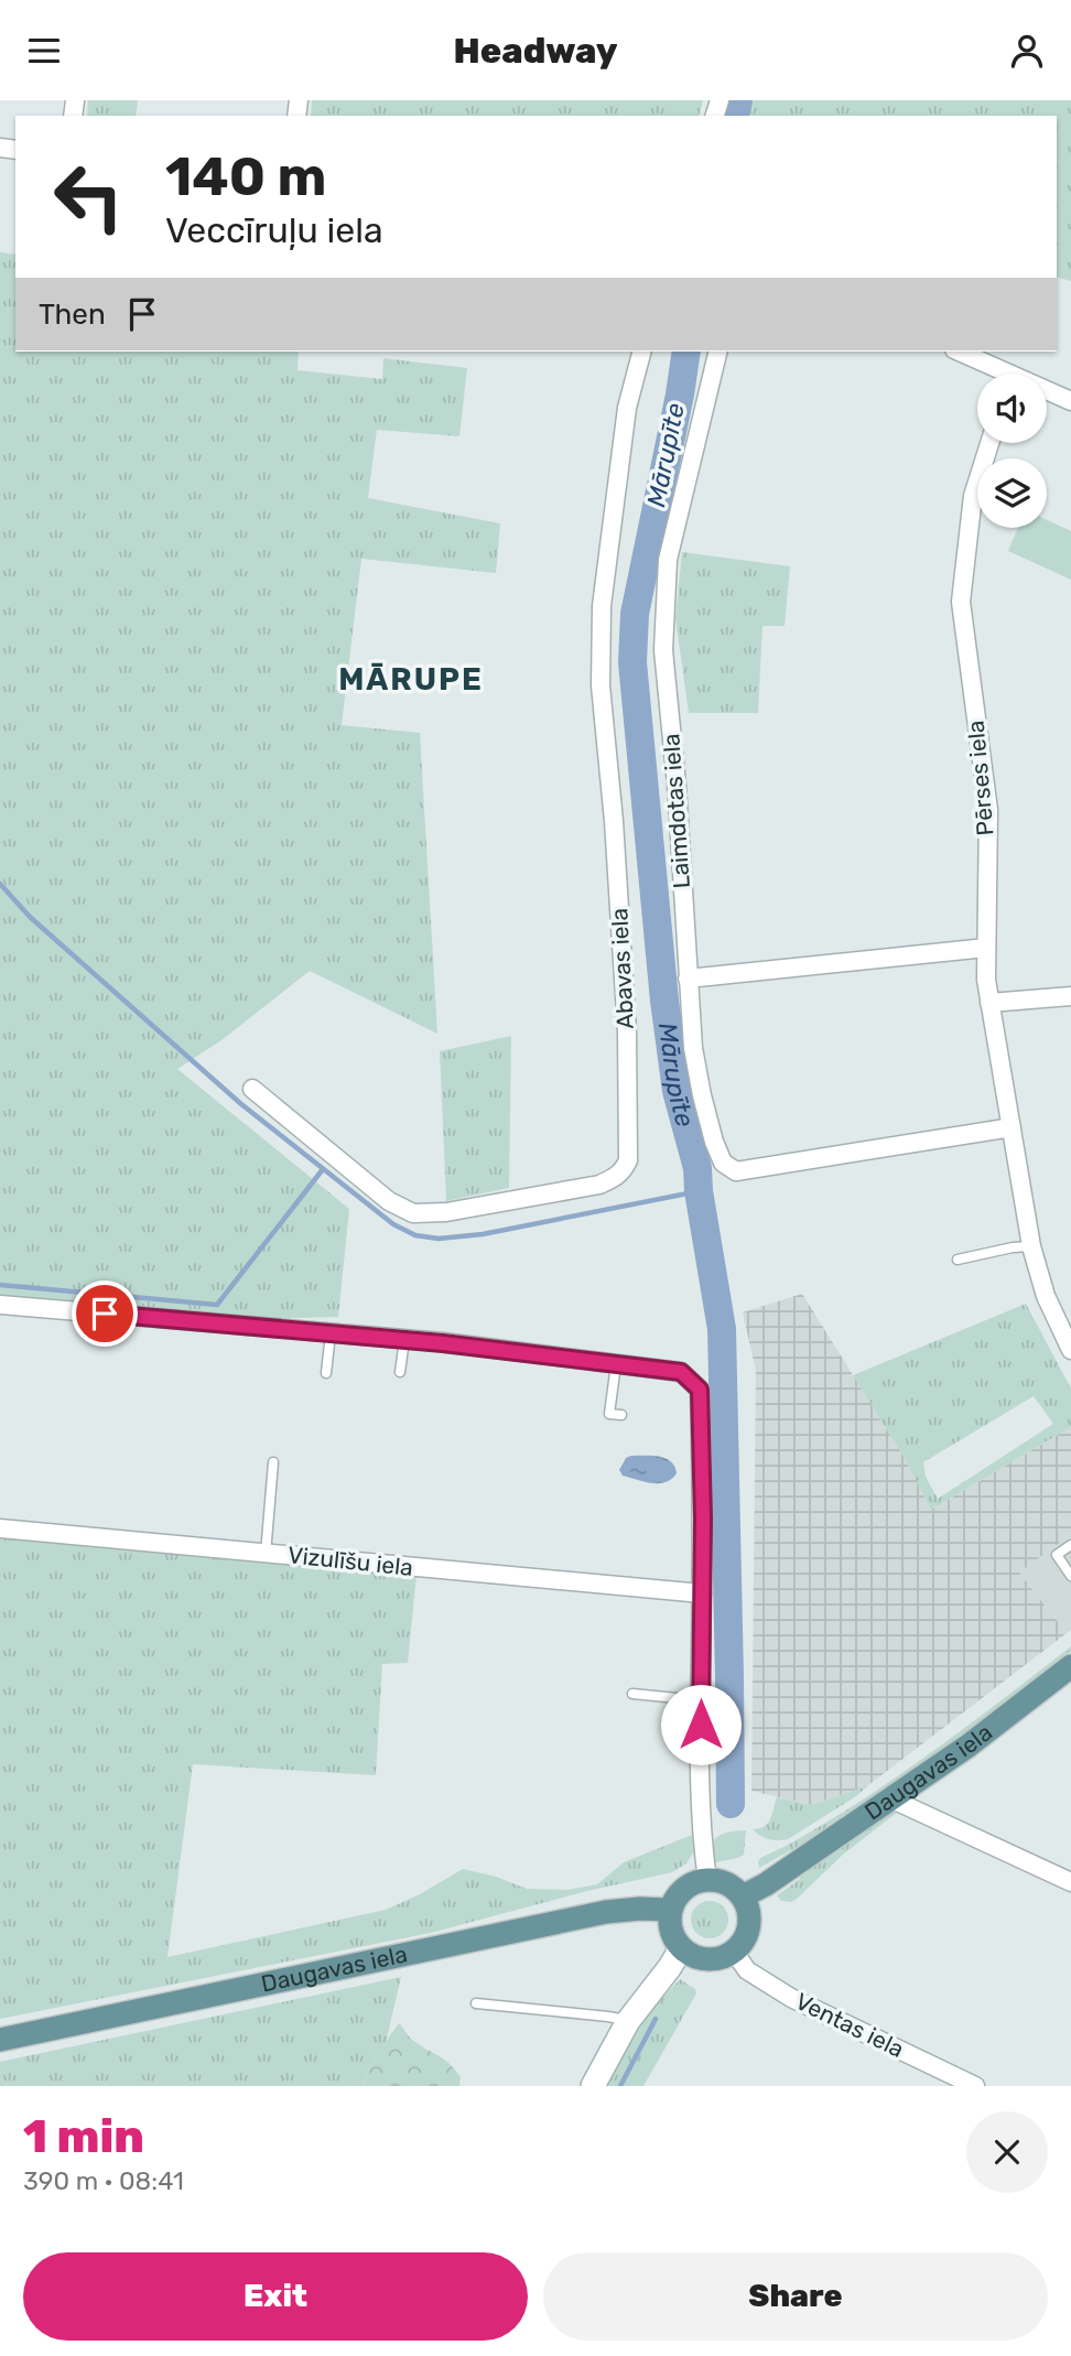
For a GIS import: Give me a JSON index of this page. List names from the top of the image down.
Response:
{
  "streets": {
    "main road": ["Daugavas iela"],
    "street": [
      "Pērses iela",
      "Laimdotas iela",
      "Abavas iela",
      "Vizulīšu iela",
      "Ventas iela"
    ]
  },
  "crossings": [
    ["Daugavas iela", "Ventas iela"]
  ],
  "districts": ["MĀRUPE"],
  "water": ["Mārupīte"],
  "page": {
    "header": "Headway",
    "turn": ["140 m", "Veccīruļu iela"],
    "then": "Then",
    "heading": ["1 min", "390 m · 08:41"],
    "buttons": ["Exit", "Share"]
  }
}
